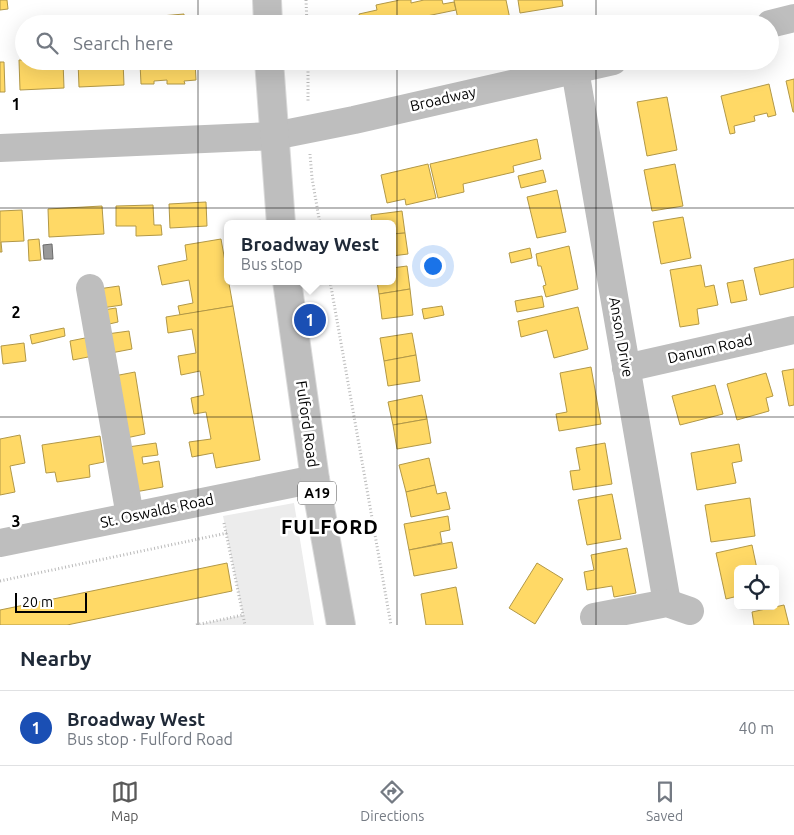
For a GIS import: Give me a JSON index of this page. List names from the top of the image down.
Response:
{
  "streets": {
    "street": [
      "Broadway",
      "Anson Drive",
      "Danum Road",
      "Fulford Road",
      "A19",
      "St. Oswalds Road"
    ]
  },
  "crossings": [
    ["Broadway", "Anson Drive"],
    ["Anson Drive", "Danum Road"],
    ["Fulford Road", "St. Oswalds Road"]
  ],
  "districts": ["FULFORD"],
  "scale_bar": "20 m",
  "page": {
    "search": "Search here",
    "popup": ["Broadway West", "Bus stop"],
    "pins": "1",
    "scale": "20 m",
    "heading": "Nearby",
    "list": [
      {
        "mark": "1",
        "name": "Broadway West",
        "note": "Bus stop · Fulford Road",
        "value": "40 m"
      }
    ],
    "nav": ["Map", "Directions", "Saved"]
  },
  "grid": {
    "rows": ["1", "2", "3"]
  }
}
